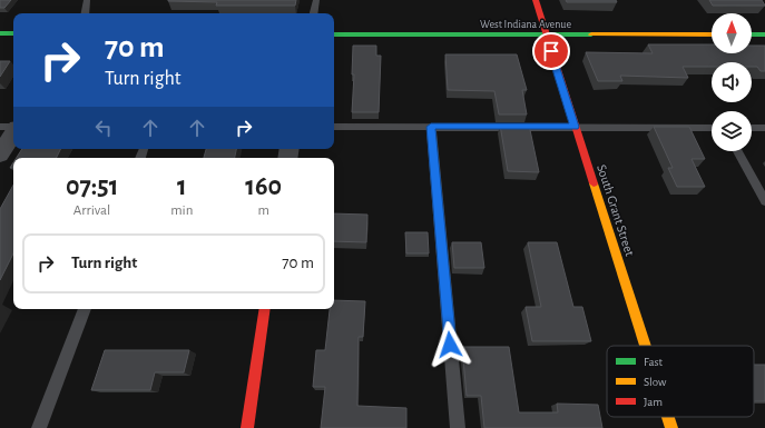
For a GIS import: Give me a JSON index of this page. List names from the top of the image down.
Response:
{
  "streets": {
    "street": ["West Indiana Avenue", "South Grant Street"]
  },
  "crossings": [
    ["West Indiana Avenue", "South Grant Street"]
  ],
  "legend": ["Fast", "Slow", "Jam"],
  "north": "top",
  "page": {
    "turn": ["70 m", "Turn right"],
    "eta": [
      "07:51",
      "Arrival",
      "1",
      "min",
      "160",
      "m"
    ],
    "list": [
      {
        "name": "Turn right",
        "value": "70 m"
      }
    ]
  }
}
